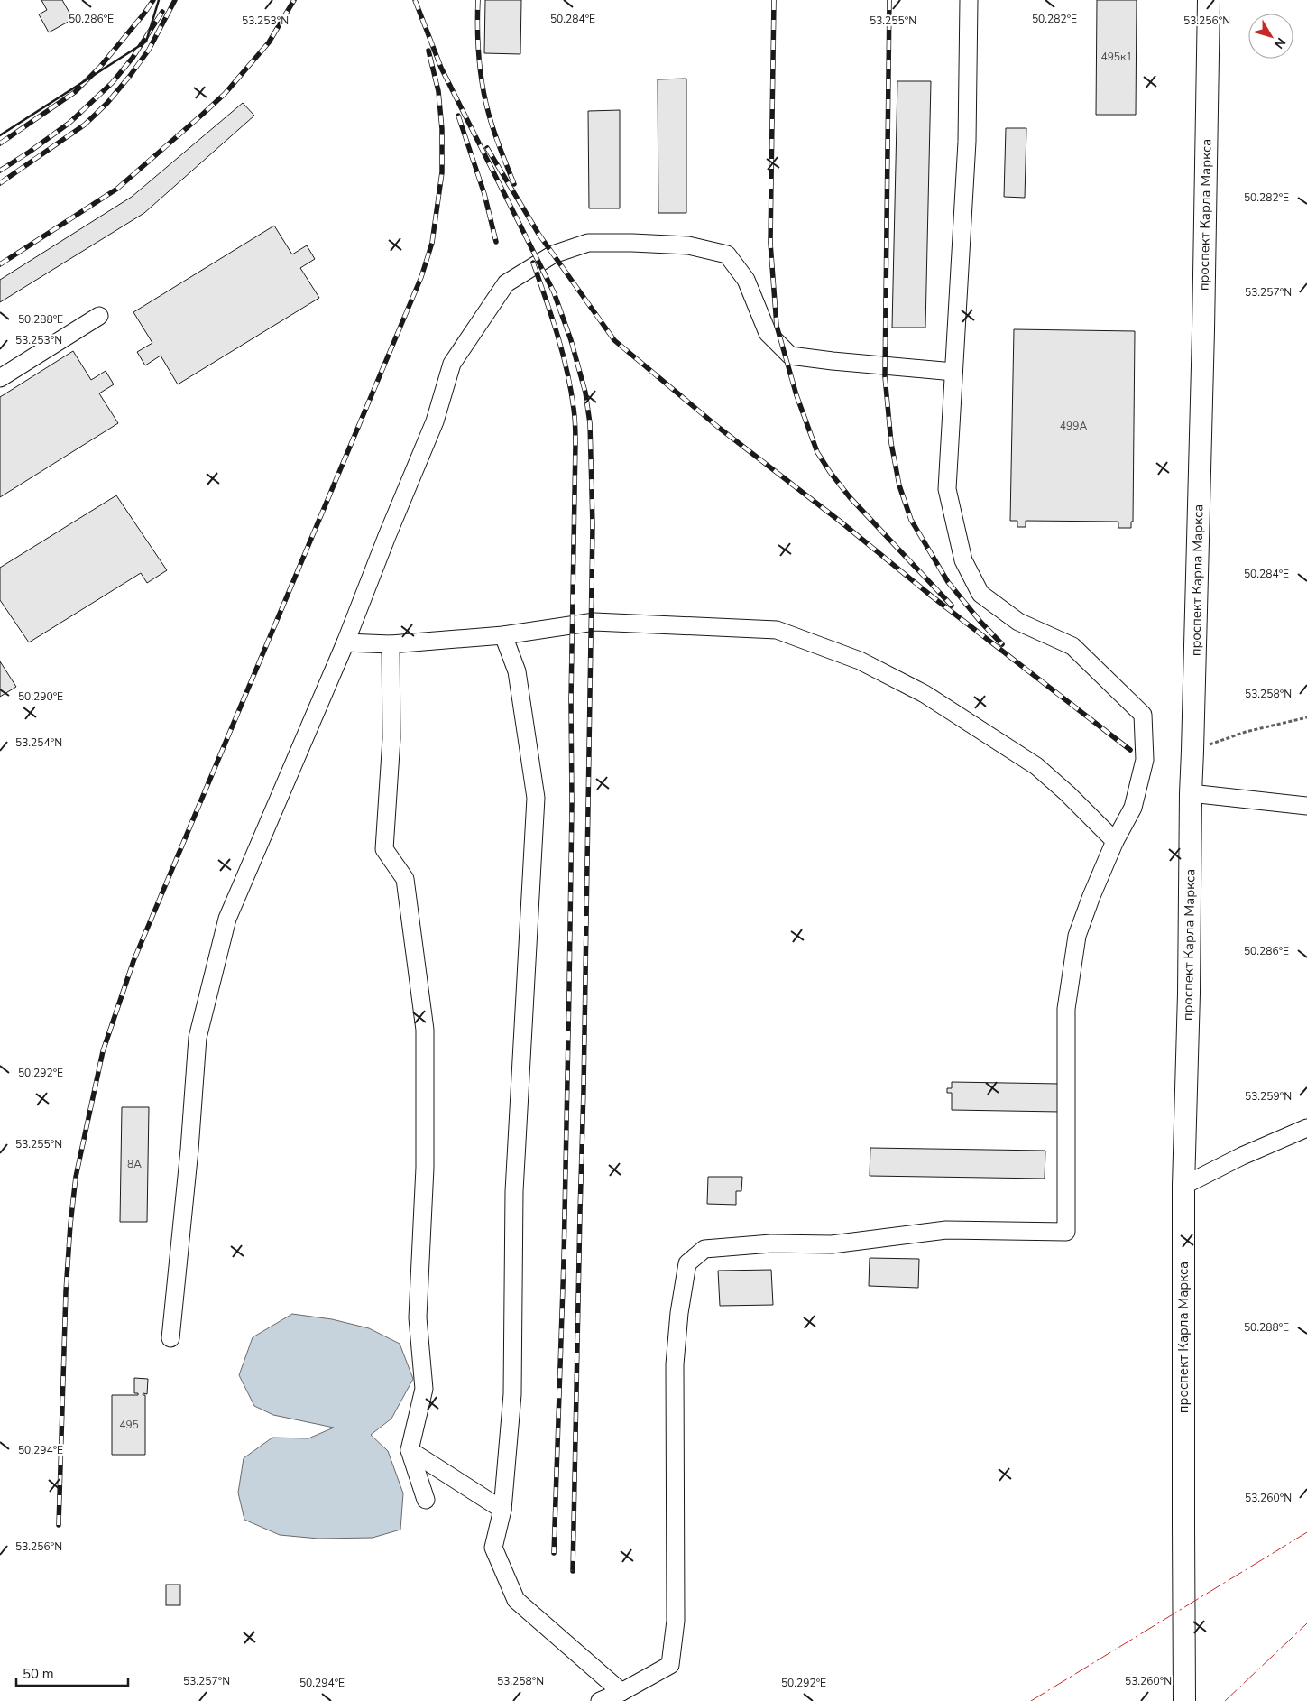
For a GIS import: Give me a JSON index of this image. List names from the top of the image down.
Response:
{
  "streets": {
    "main road": ["проспект Карла Маркса"]
  },
  "house_numbers": [
    "495к1",
    "499А",
    "8А",
    "495"
  ],
  "scale_bar": "50 m",
  "north": "bottom right",
  "coordinates": [
    "50.286°E",
    "50.284°E",
    "50.282°E",
    "53.255°N",
    "53.253°N",
    "53.256°N",
    "53.257°N",
    "50.288°E",
    "53.258°N",
    "50.290°E",
    "53.254°N",
    "50.292°E",
    "53.259°N",
    "50.294°E",
    "53.260°N"
  ]
}
